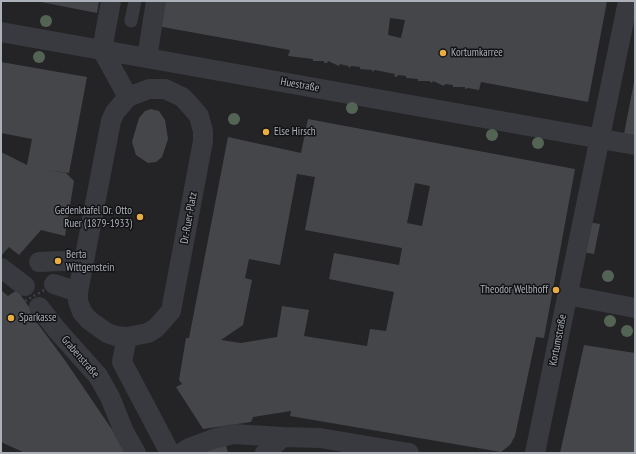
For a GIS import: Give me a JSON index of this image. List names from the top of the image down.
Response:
{
  "streets": {
    "street": [
      "Huestraße",
      "Dr.-Ruer-Platz",
      "Kortumstraße",
      "Grabenstraße"
    ]
  },
  "crossings": [
    ["Huestraße", "Kortumstraße"],
    ["Dr.-Ruer-Platz", "Grabenstraße"]
  ],
  "places": [
    "Kortumkarree",
    "Else Hirsch",
    "Gedenktafel Dr. Otto Ruer (1879-1933)",
    "Berta Wittgenstein",
    "Theodor Welbhoff",
    "Sparkasse"
  ]
}
